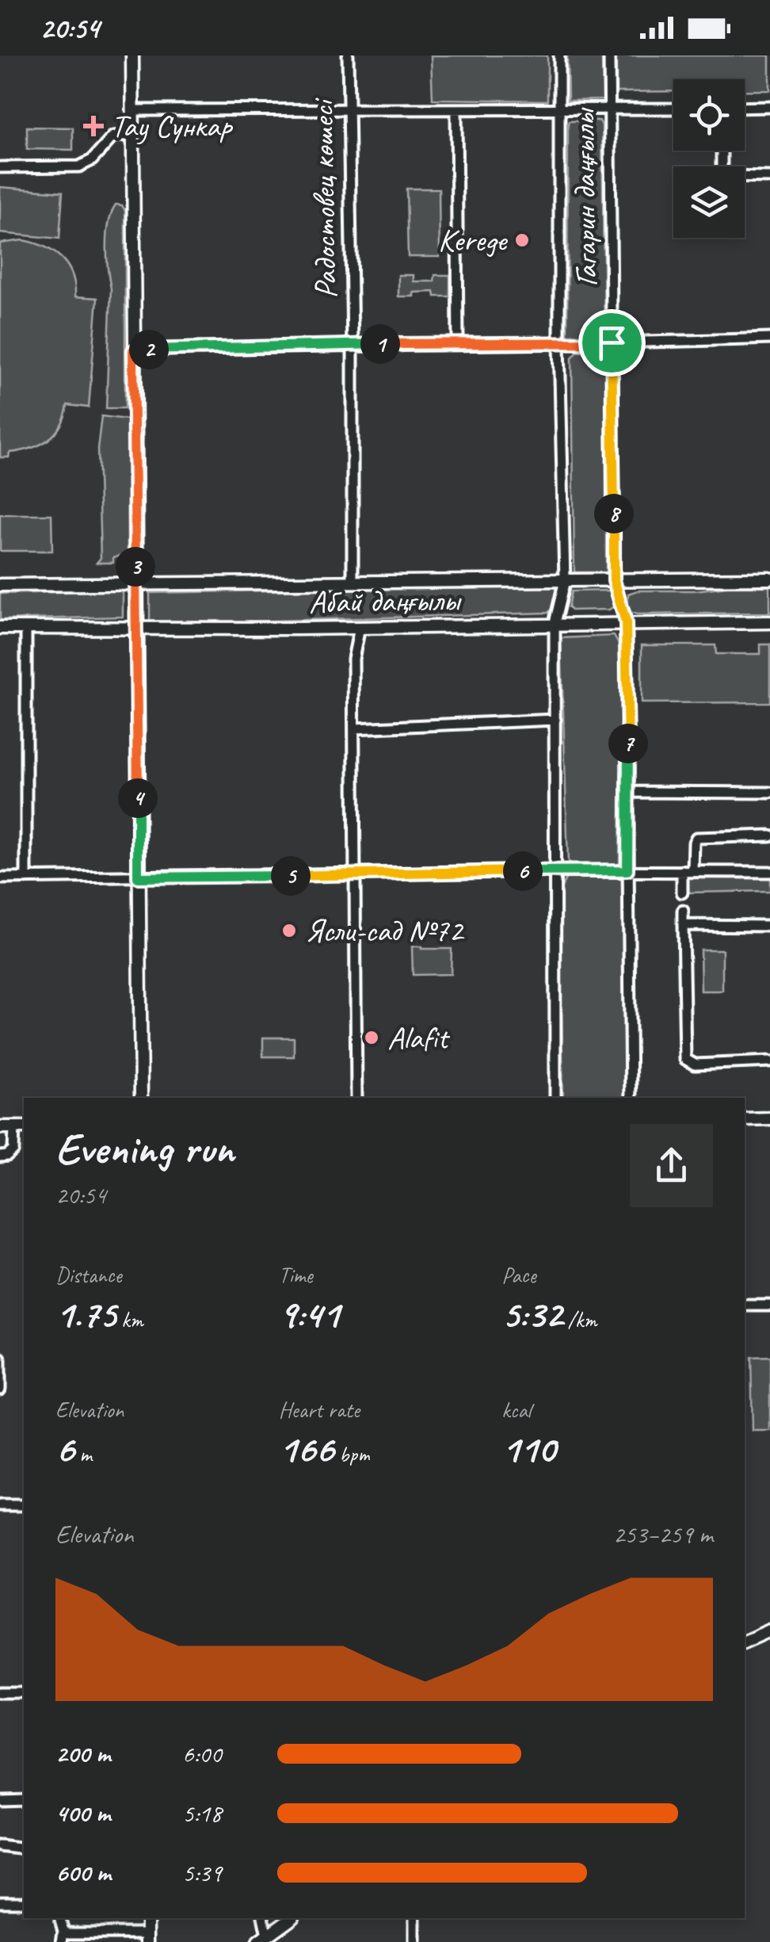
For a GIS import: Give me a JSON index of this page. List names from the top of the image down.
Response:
{
  "streets": {
    "main road": ["Абай даңғылы"],
    "street": ["Гагарин даңғылы", "Радостовец көшесі"]
  },
  "crossings": [
    ["Гагарин даңғылы", "Абай даңғылы"],
    ["Радостовец көшесі", "Абай даңғылы"]
  ],
  "places": {
    "health": ["Тау Сункар"],
    "other": ["Kerege", "Ясли-сад №72", "Alafit"]
  },
  "page": {
    "status": "20:54",
    "pins": [
      "1",
      "2",
      "8",
      "3",
      "7",
      "4",
      "6",
      "5"
    ],
    "heading": ["Evening run", "20:54"],
    "stats": [
      ["Distance", "1.75 km"],
      ["Time", "9:41"],
      ["Pace", "5:32 /km"],
      ["Elevation", "6 m"],
      ["Heart rate", "166 bpm"],
      ["kcal", "110"]
    ],
    "chart": ["Elevation", "253–259 m"],
    "list": [
      {
        "name": "200 m",
        "note": "6:00"
      },
      {
        "name": "400 m",
        "note": "5:18"
      },
      {
        "name": "600 m",
        "note": "5:39"
      }
    ]
  }
}
